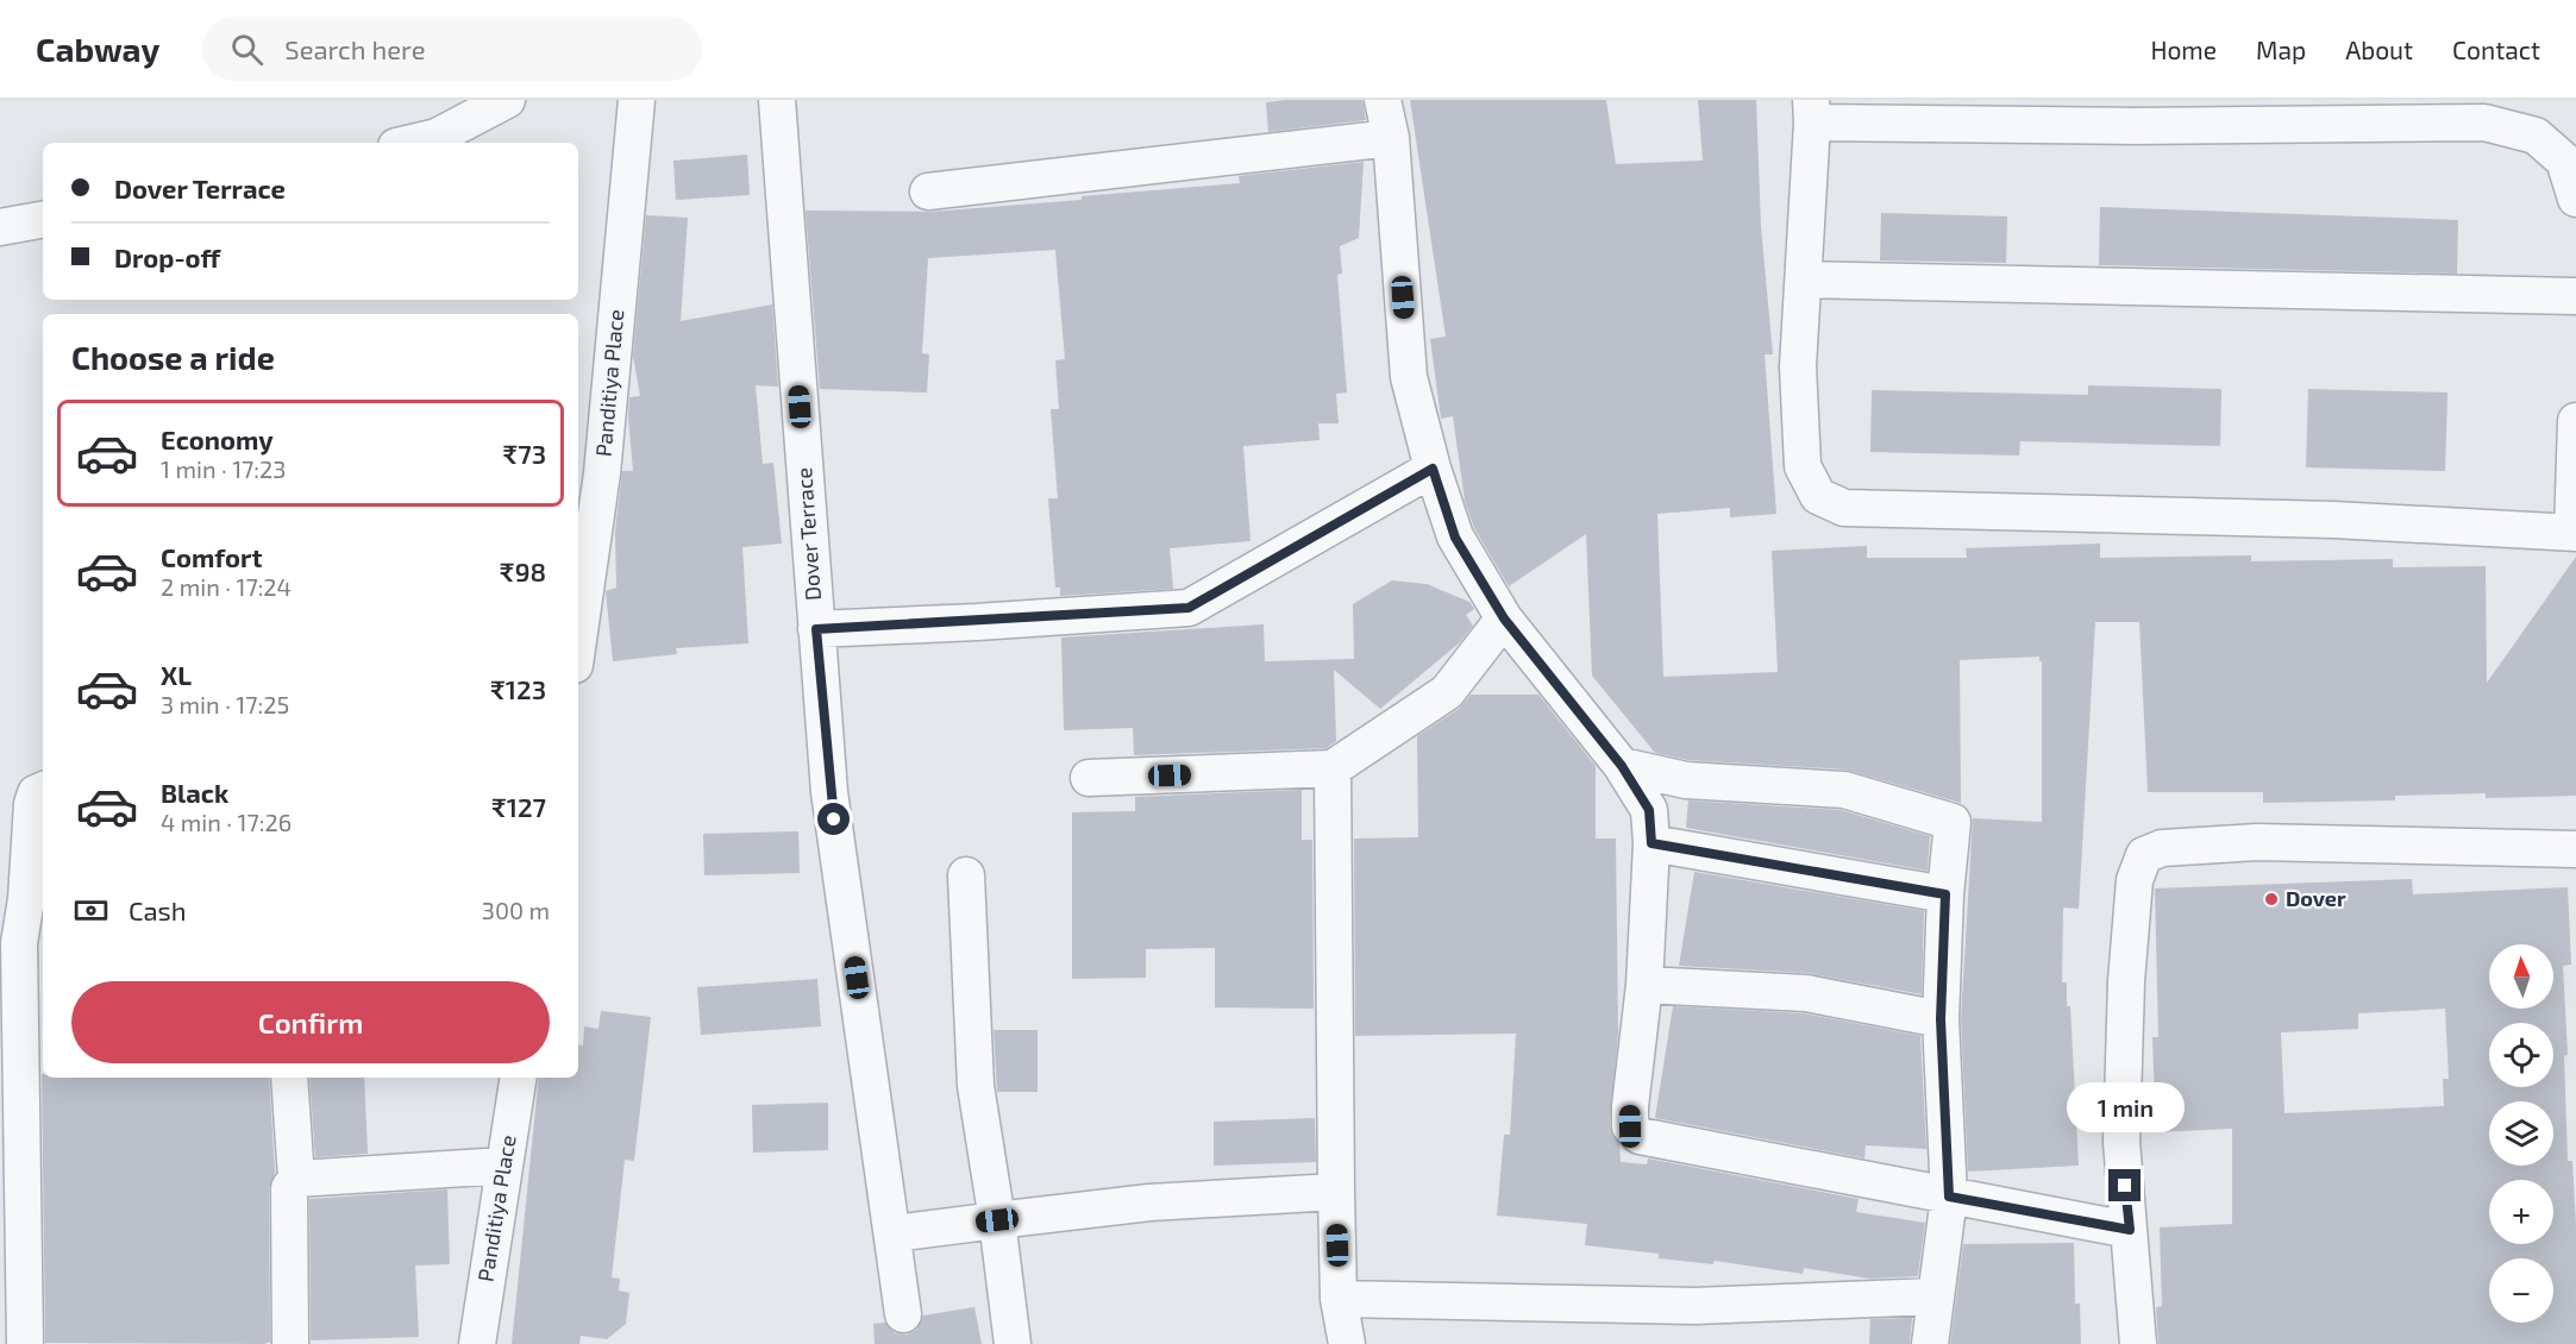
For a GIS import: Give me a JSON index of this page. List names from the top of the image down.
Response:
{
  "streets": {
    "street": ["Panditiya Place", "Dover Terrace"]
  },
  "places": ["Dover"],
  "north": "top",
  "page": {
    "header": "Cabway",
    "search": "Search here",
    "nav": [
      "Home",
      "Map",
      "About",
      "Contact"
    ],
    "banner": ["Dover Terrace", "Drop-off"],
    "heading": "Choose a ride",
    "list": [
      {
        "name": "Economy",
        "note": "1 min · 17:23",
        "value": "₹73"
      },
      {
        "name": "Comfort",
        "note": "2 min · 17:24",
        "value": "₹98"
      },
      {
        "name": "XL",
        "note": "3 min · 17:25",
        "value": "₹123"
      },
      {
        "name": "Black",
        "note": "4 min · 17:26",
        "value": "₹127"
      }
    ],
    "pay": ["Cash", "300 m"],
    "map_buttons": ["+", "−"],
    "buttons": "Confirm",
    "bubble": "1 min"
  }
}
